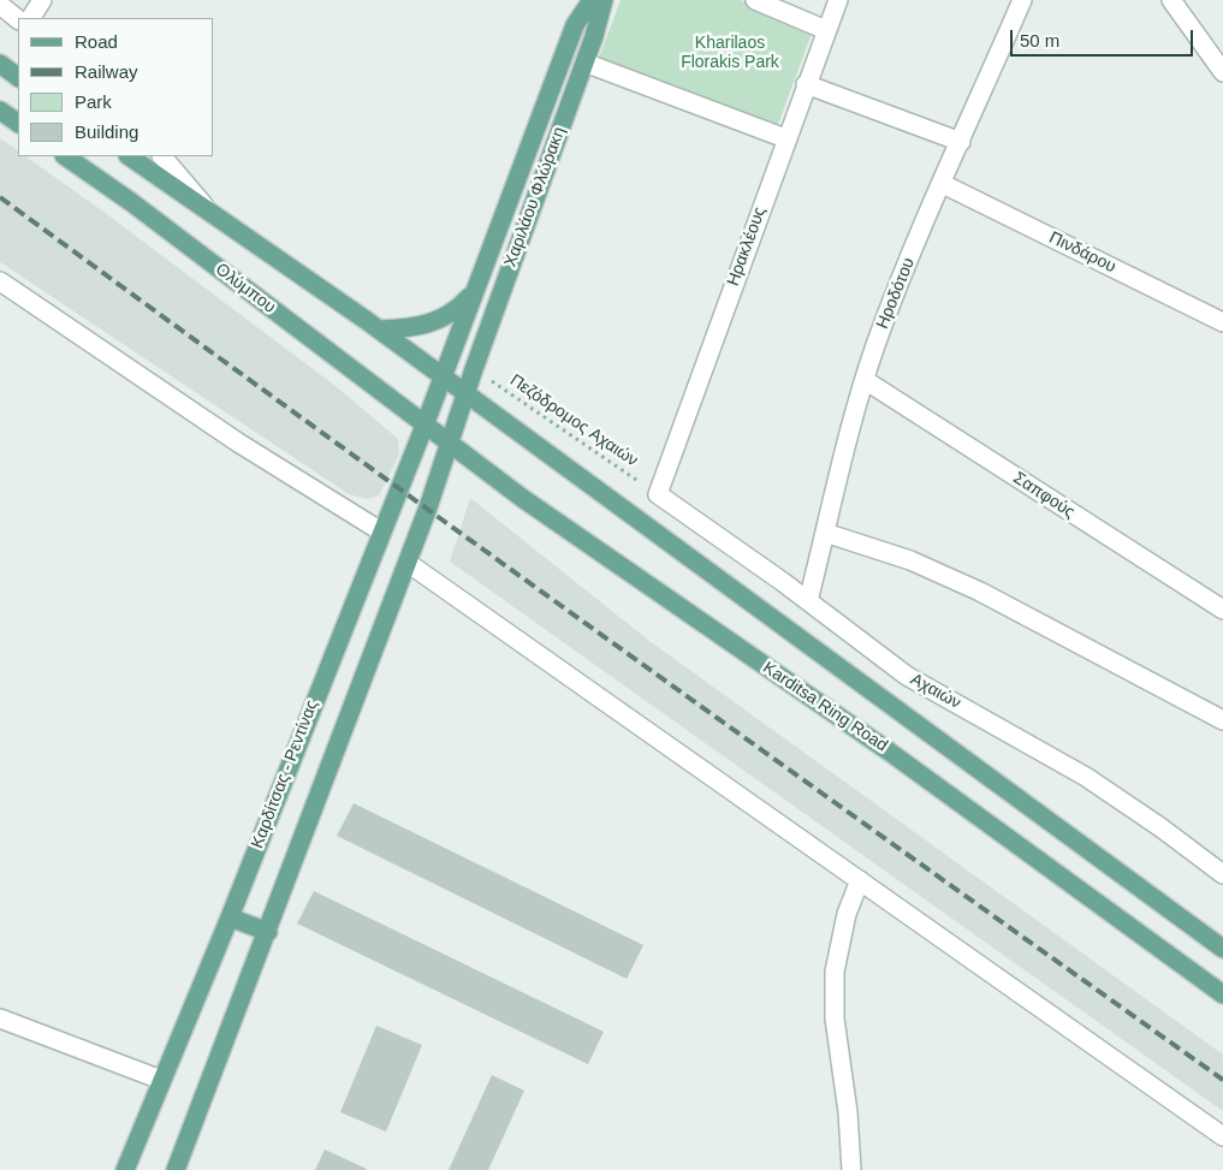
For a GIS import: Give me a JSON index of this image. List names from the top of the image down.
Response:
{
  "streets": {
    "main road": [
      "Χαριλάου Φλώρακη",
      "Ολύμπου",
      "Karditsa Ring Road",
      "Καρδίτσας - Ρεντίνας"
    ],
    "street": [
      "Ηρακλέους",
      "Πινδάρου",
      "Ηροδότου",
      "Σαπφούς",
      "Αχαιών"
    ],
    "path": ["Πεζόδρομος Αχαιών"]
  },
  "crossings": [
    ["Χαριλάου Φλώρακη", "Πεζόδρομος Αχαιών"],
    ["Χαριλάου Φλώρακη", "Καρδίτσας - Ρεντίνας"],
    ["Ηρακλέους", "Πεζόδρομος Αχαιών"],
    ["Ηρακλέους", "Αχαιών"],
    ["Πινδάρου", "Ηροδότου"],
    ["Ολύμπου", "Karditsa Ring Road"],
    ["Ολύμπου", "Καρδίτσας - Ρεντίνας"],
    ["Ηροδότου", "Σαπφούς"],
    ["Ηροδότου", "Αχαιών"],
    ["Πεζόδρομος Αχαιών", "Αχαιών"],
    ["Karditsa Ring Road", "Καρδίτσας - Ρεντίνας"]
  ],
  "parks": ["Kharilaos Florakis Park"],
  "legend": [
    "Road",
    "Railway",
    "Park",
    "Building"
  ],
  "scale_bar": "50 m"
}
